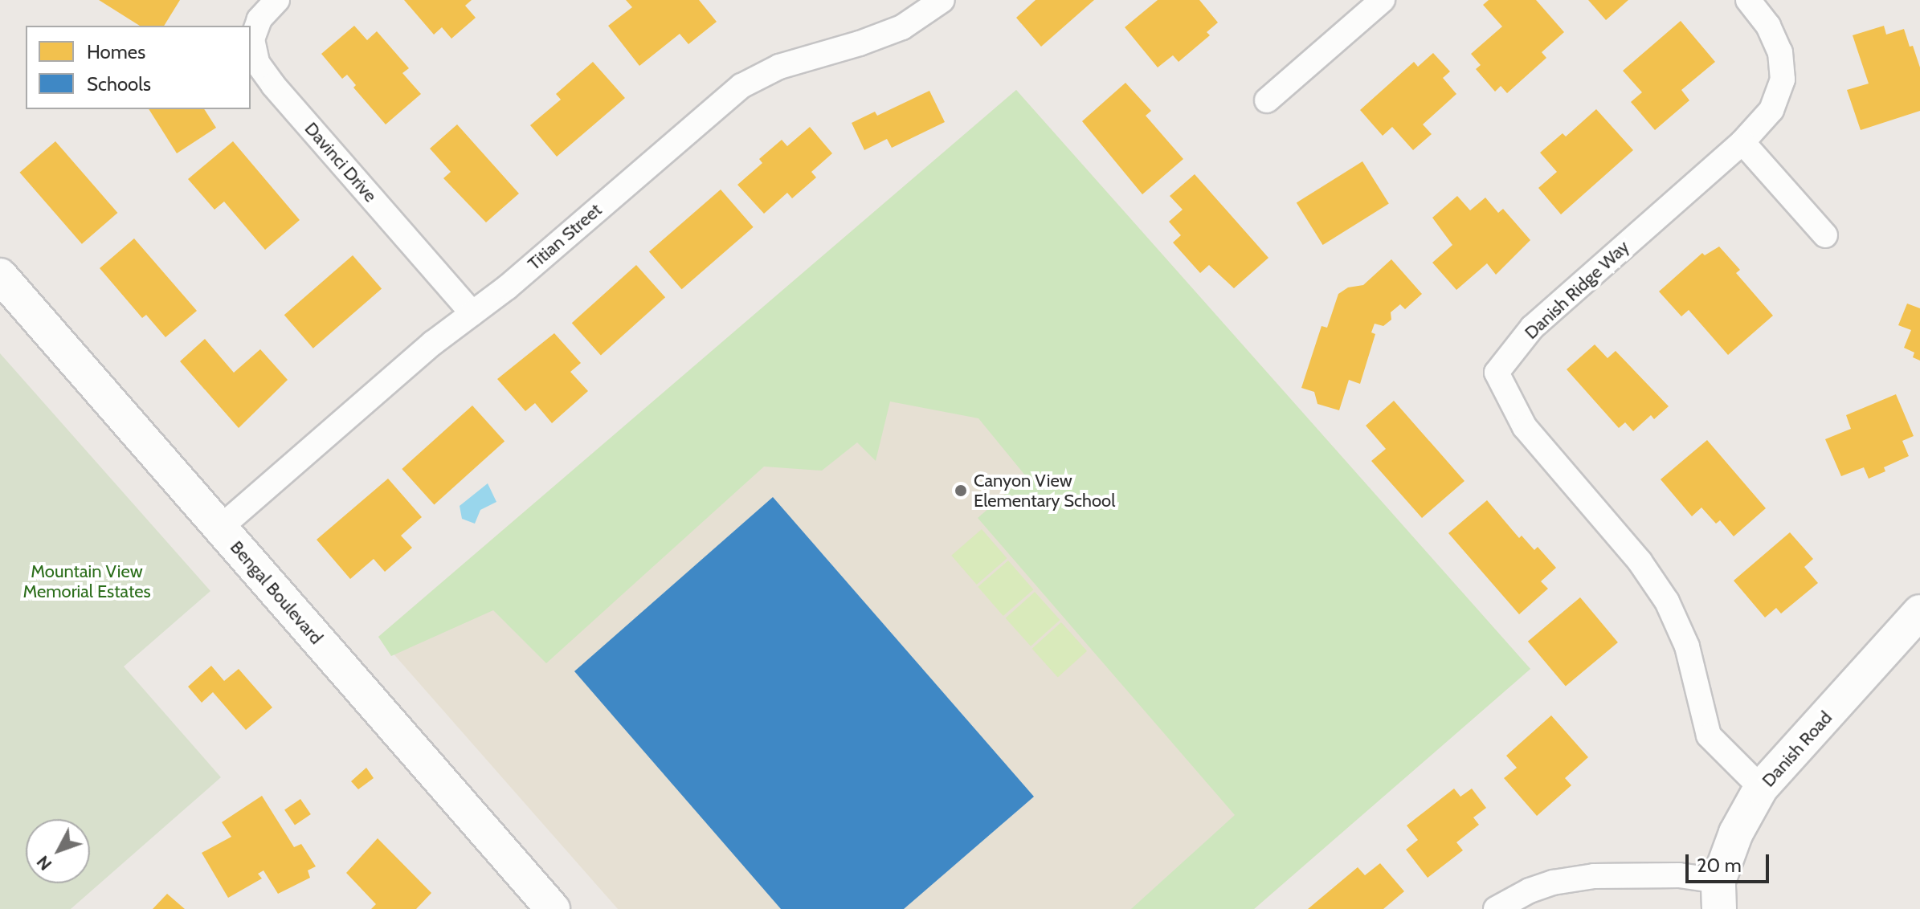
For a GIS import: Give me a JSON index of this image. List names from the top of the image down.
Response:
{
  "streets": {
    "main road": ["Bengal Boulevard", "Danish Road"],
    "street": ["Davinci Drive", "Titian Street", "Danish Ridge Way"]
  },
  "crossings": [
    ["Davinci Drive", "Titian Street"],
    ["Titian Street", "Bengal Boulevard"],
    ["Danish Ridge Way", "Danish Road"]
  ],
  "parks": ["Mountain View Memorial Estates"],
  "places": ["Canyon View Elementary School"],
  "legend": ["Homes", "Schools"],
  "scale_bar": "20 m",
  "north": "bottom left"
}
